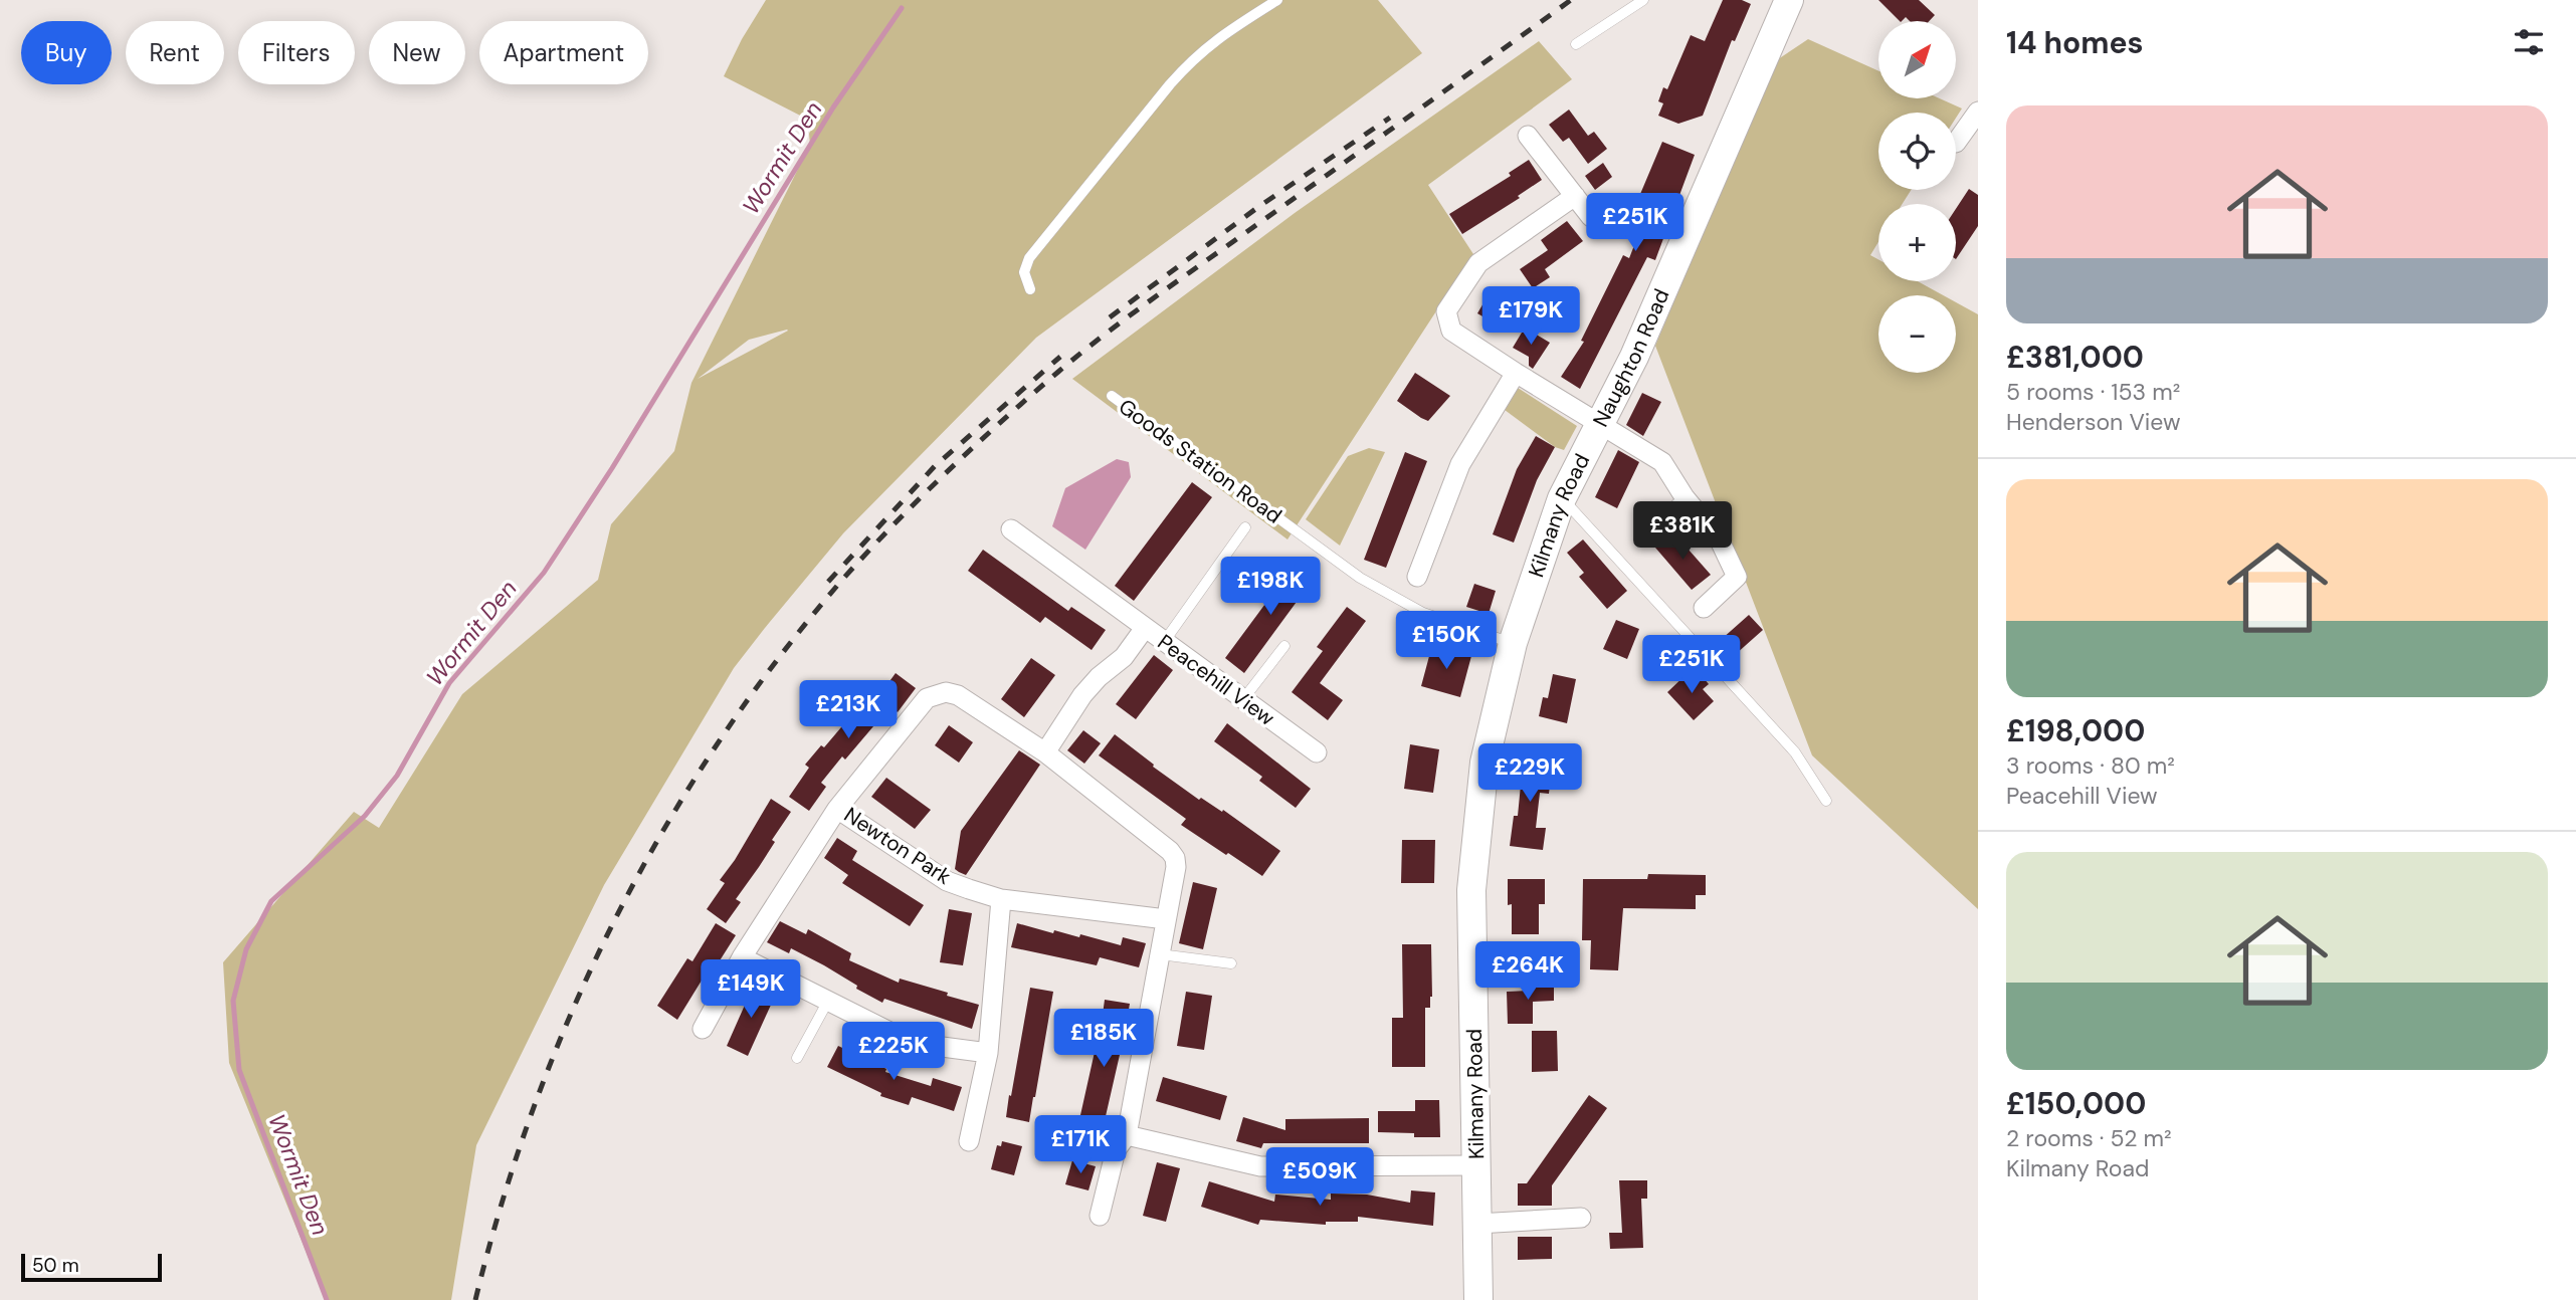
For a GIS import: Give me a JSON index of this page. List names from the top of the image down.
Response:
{
  "streets": {
    "main road": ["Naughton Road", "Kilmany Road"],
    "street": ["Peacehill View", "Newton Park"],
    "lane": ["Goods Station Road"]
  },
  "crossings": [
    ["Naughton Road", "Kilmany Road"],
    ["Goods Station Road", "Kilmany Road"],
    ["Peacehill View", "Newton Park"]
  ],
  "water": ["Wormit Den"],
  "scale_bar": "50 m",
  "north": "top right",
  "page": {
    "heading": "14 homes",
    "map_buttons": ["+", "−"],
    "chip": [
      "Buy",
      "Rent",
      "Filters",
      "New",
      "Apartment"
    ],
    "list": [
      {
        "name": "£381,000",
        "note": "5 rooms · 153 m² · Henderson View"
      },
      {
        "name": "£198,000",
        "note": "3 rooms · 80 m² · Peacehill View"
      },
      {
        "name": "£150,000",
        "note": "2 rooms · 52 m² · Kilmany Road"
      }
    ],
    "price": [
      "£251K",
      "£179K",
      "£381K",
      "£198K",
      "£150K",
      "£251K",
      "£213K",
      "£229K",
      "£264K",
      "£149K",
      "£185K",
      "£225K",
      "£171K",
      "£509K"
    ],
    "scale": "50 m"
  }
}
